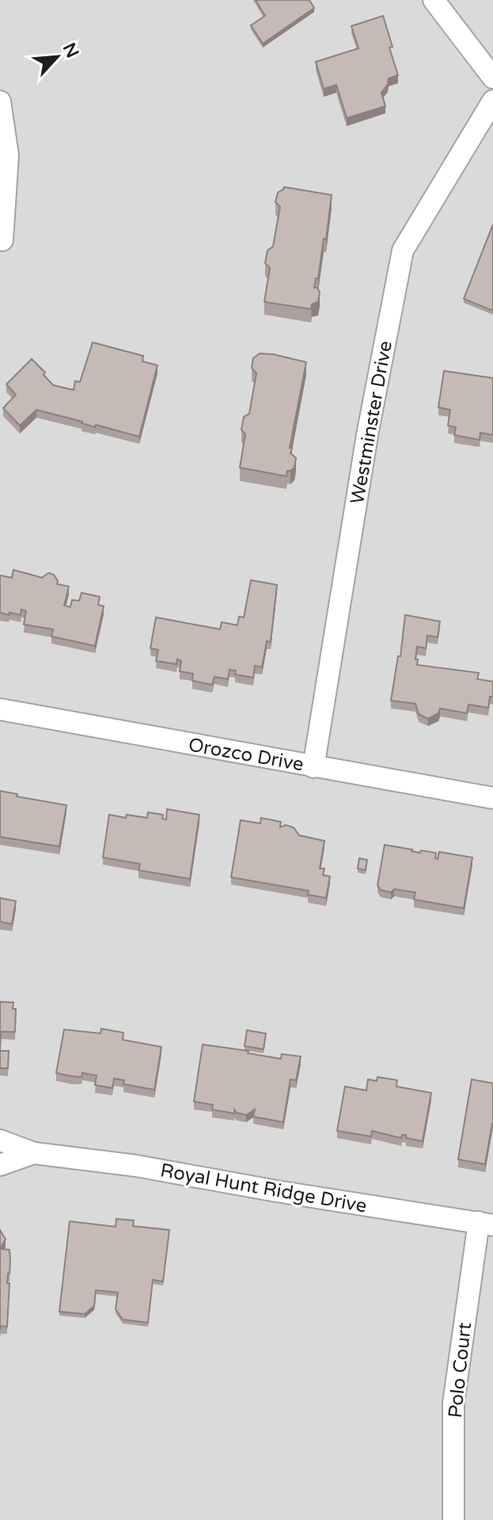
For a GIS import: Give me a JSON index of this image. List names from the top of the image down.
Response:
{
  "streets": {
    "street": [
      "Westminster Drive",
      "Orozco Drive",
      "Royal Hunt Ridge Drive",
      "Polo Court"
    ]
  },
  "crossings": [
    ["Westminster Drive", "Orozco Drive"],
    ["Royal Hunt Ridge Drive", "Polo Court"]
  ],
  "north": "top right"
}
